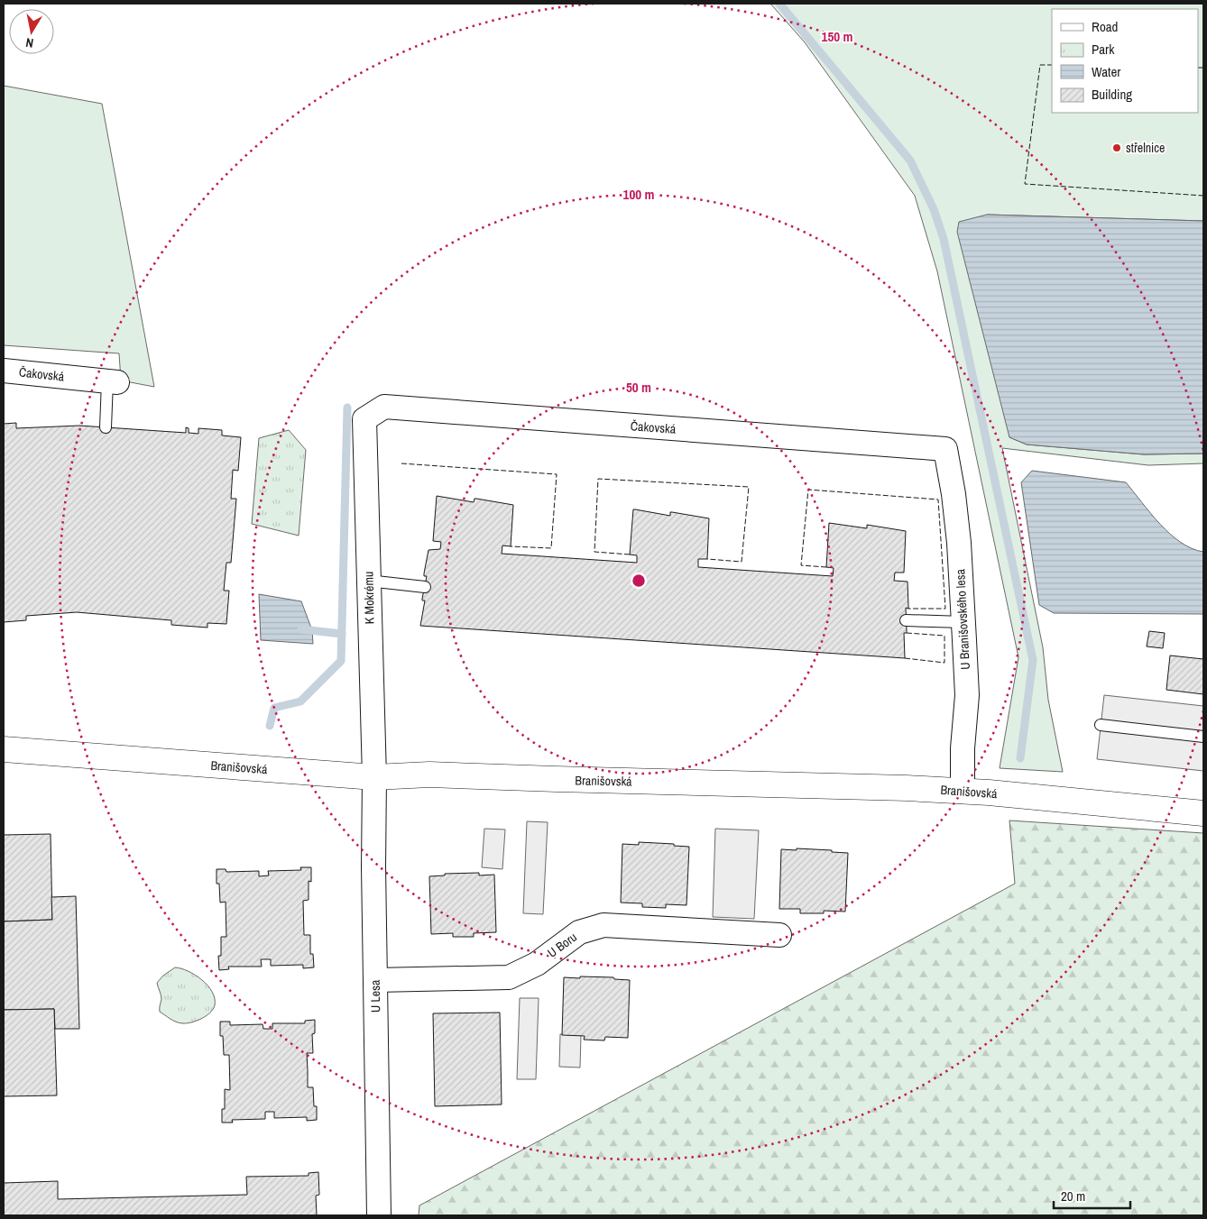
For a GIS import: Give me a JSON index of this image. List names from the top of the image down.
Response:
{
  "streets": {
    "street": [
      "Čakovská",
      "K Mokrému",
      "U Branišovského lesa",
      "Branišovská",
      "U Boru",
      "U Lesa"
    ]
  },
  "crossings": [
    ["Čakovská", "K Mokrému"],
    ["Čakovská", "U Branišovského lesa"],
    ["K Mokrému", "Branišovská"],
    ["K Mokrému", "U Lesa"],
    ["U Branišovského lesa", "Branišovská"],
    ["Branišovská", "U Lesa"],
    ["U Boru", "U Lesa"]
  ],
  "places": ["střelnice"],
  "legend": [
    "Road",
    "Park",
    "Water",
    "Building"
  ],
  "scale_bar": "20 m",
  "north": "bottom",
  "rings": ["150 m", "100 m", "50 m"]
}
